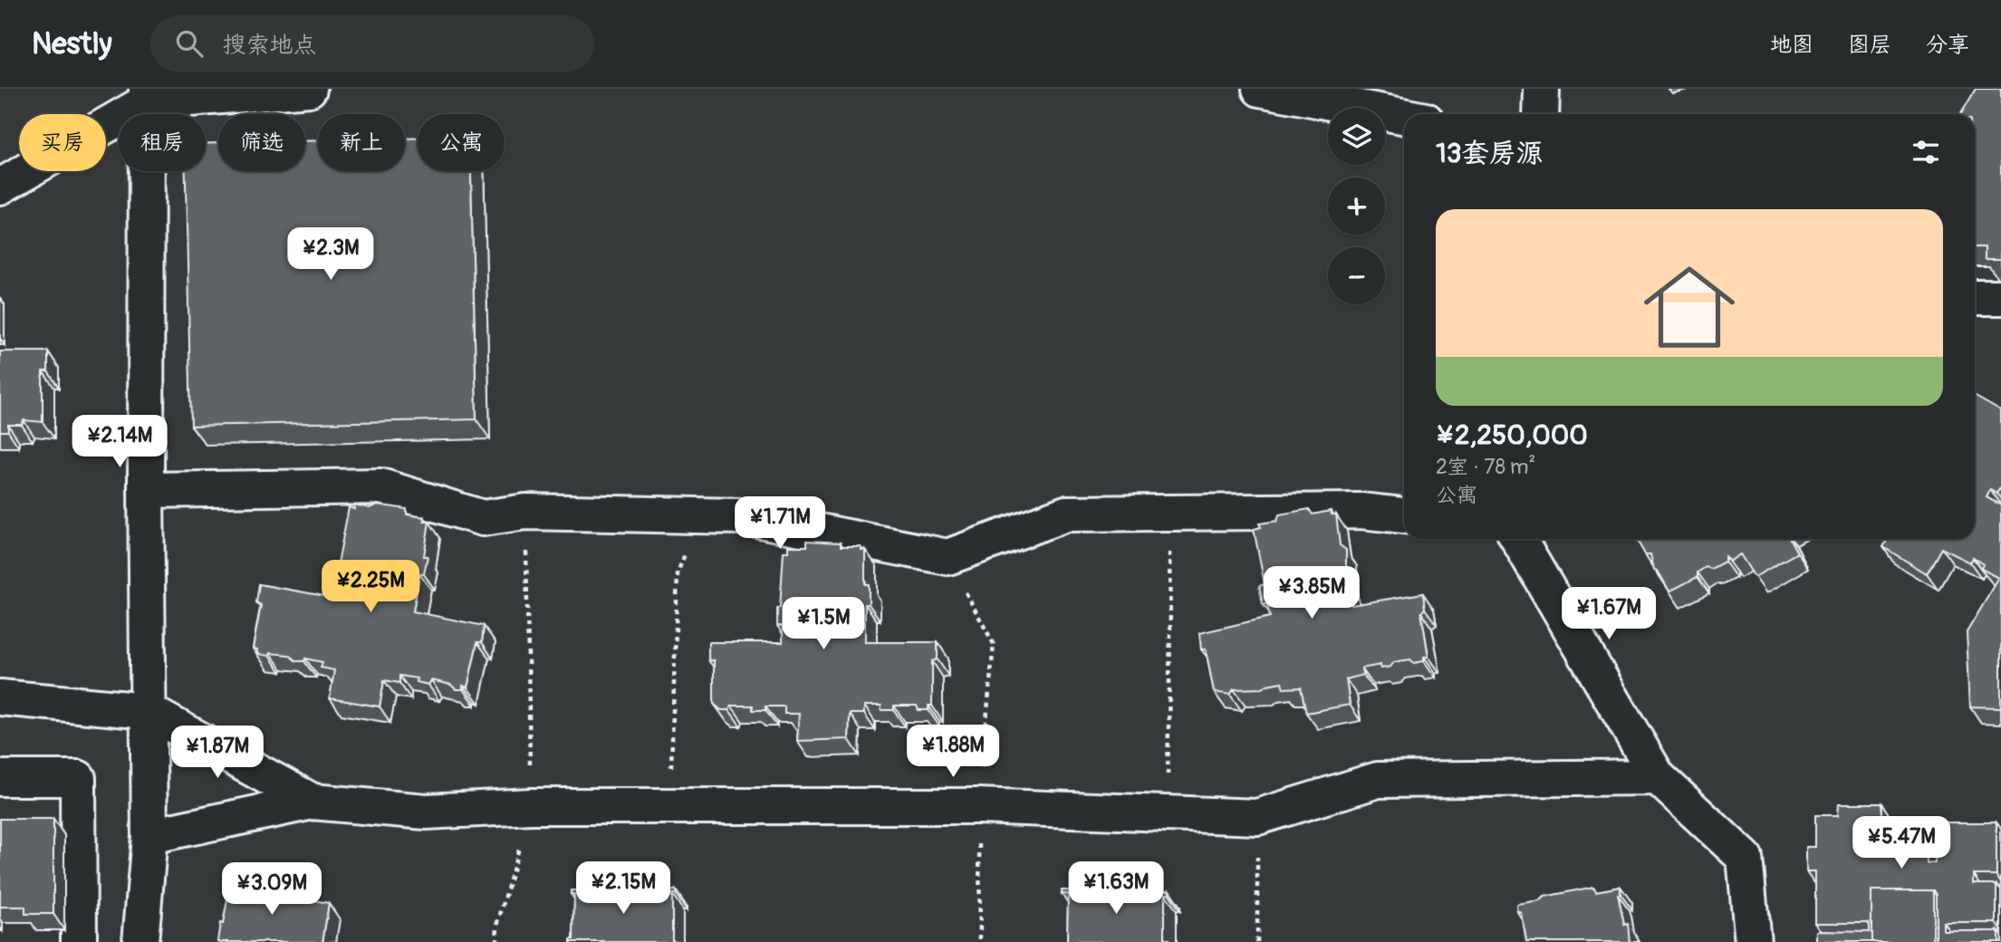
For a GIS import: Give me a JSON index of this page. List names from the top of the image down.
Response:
{
  "page": {
    "header": "Nestly",
    "search": "搜索地点",
    "nav": ["地图", "图层", "分享"],
    "map_buttons": ["+", "−"],
    "chip": [
      "买房",
      "租房",
      "筛选",
      "新上",
      "公寓"
    ],
    "heading": "13套房源",
    "list": [
      {
        "name": "¥2,250,000",
        "note": "2室 · 78 m² · 公寓"
      }
    ],
    "price": [
      "¥2.3M",
      "¥2.14M",
      "¥1.71M",
      "¥2.25M",
      "¥3.85M",
      "¥1.67M",
      "¥1.5M",
      "¥1.88M",
      "¥1.87M",
      "¥5.47M",
      "¥2.15M",
      "¥1.63M",
      "¥3.09M"
    ]
  }
}
